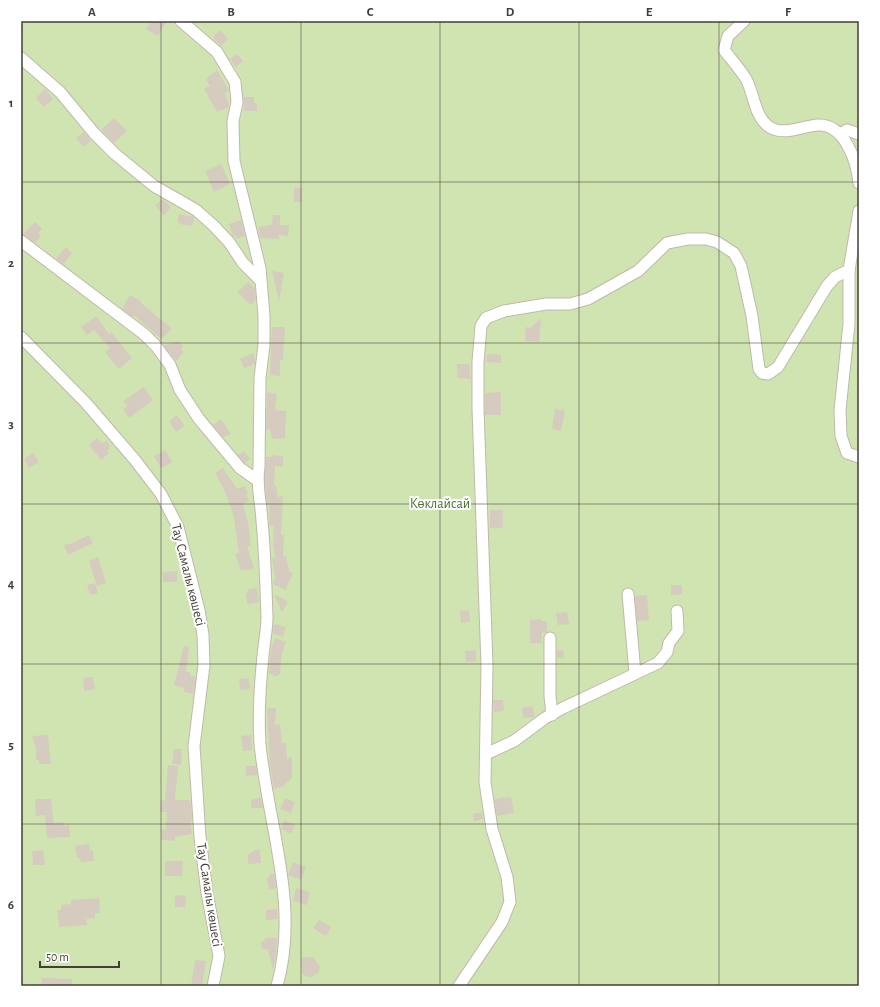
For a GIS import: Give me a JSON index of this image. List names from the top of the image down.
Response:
{
  "streets": {
    "street": ["Тау Самалы көшесі"]
  },
  "parks": ["Көклайсай"],
  "scale_bar": "50 m",
  "grid": {
    "columns": [
      "A",
      "B",
      "C",
      "D",
      "E",
      "F"
    ],
    "rows": [
      "1",
      "2",
      "3",
      "4",
      "5",
      "6"
    ]
  }
}
